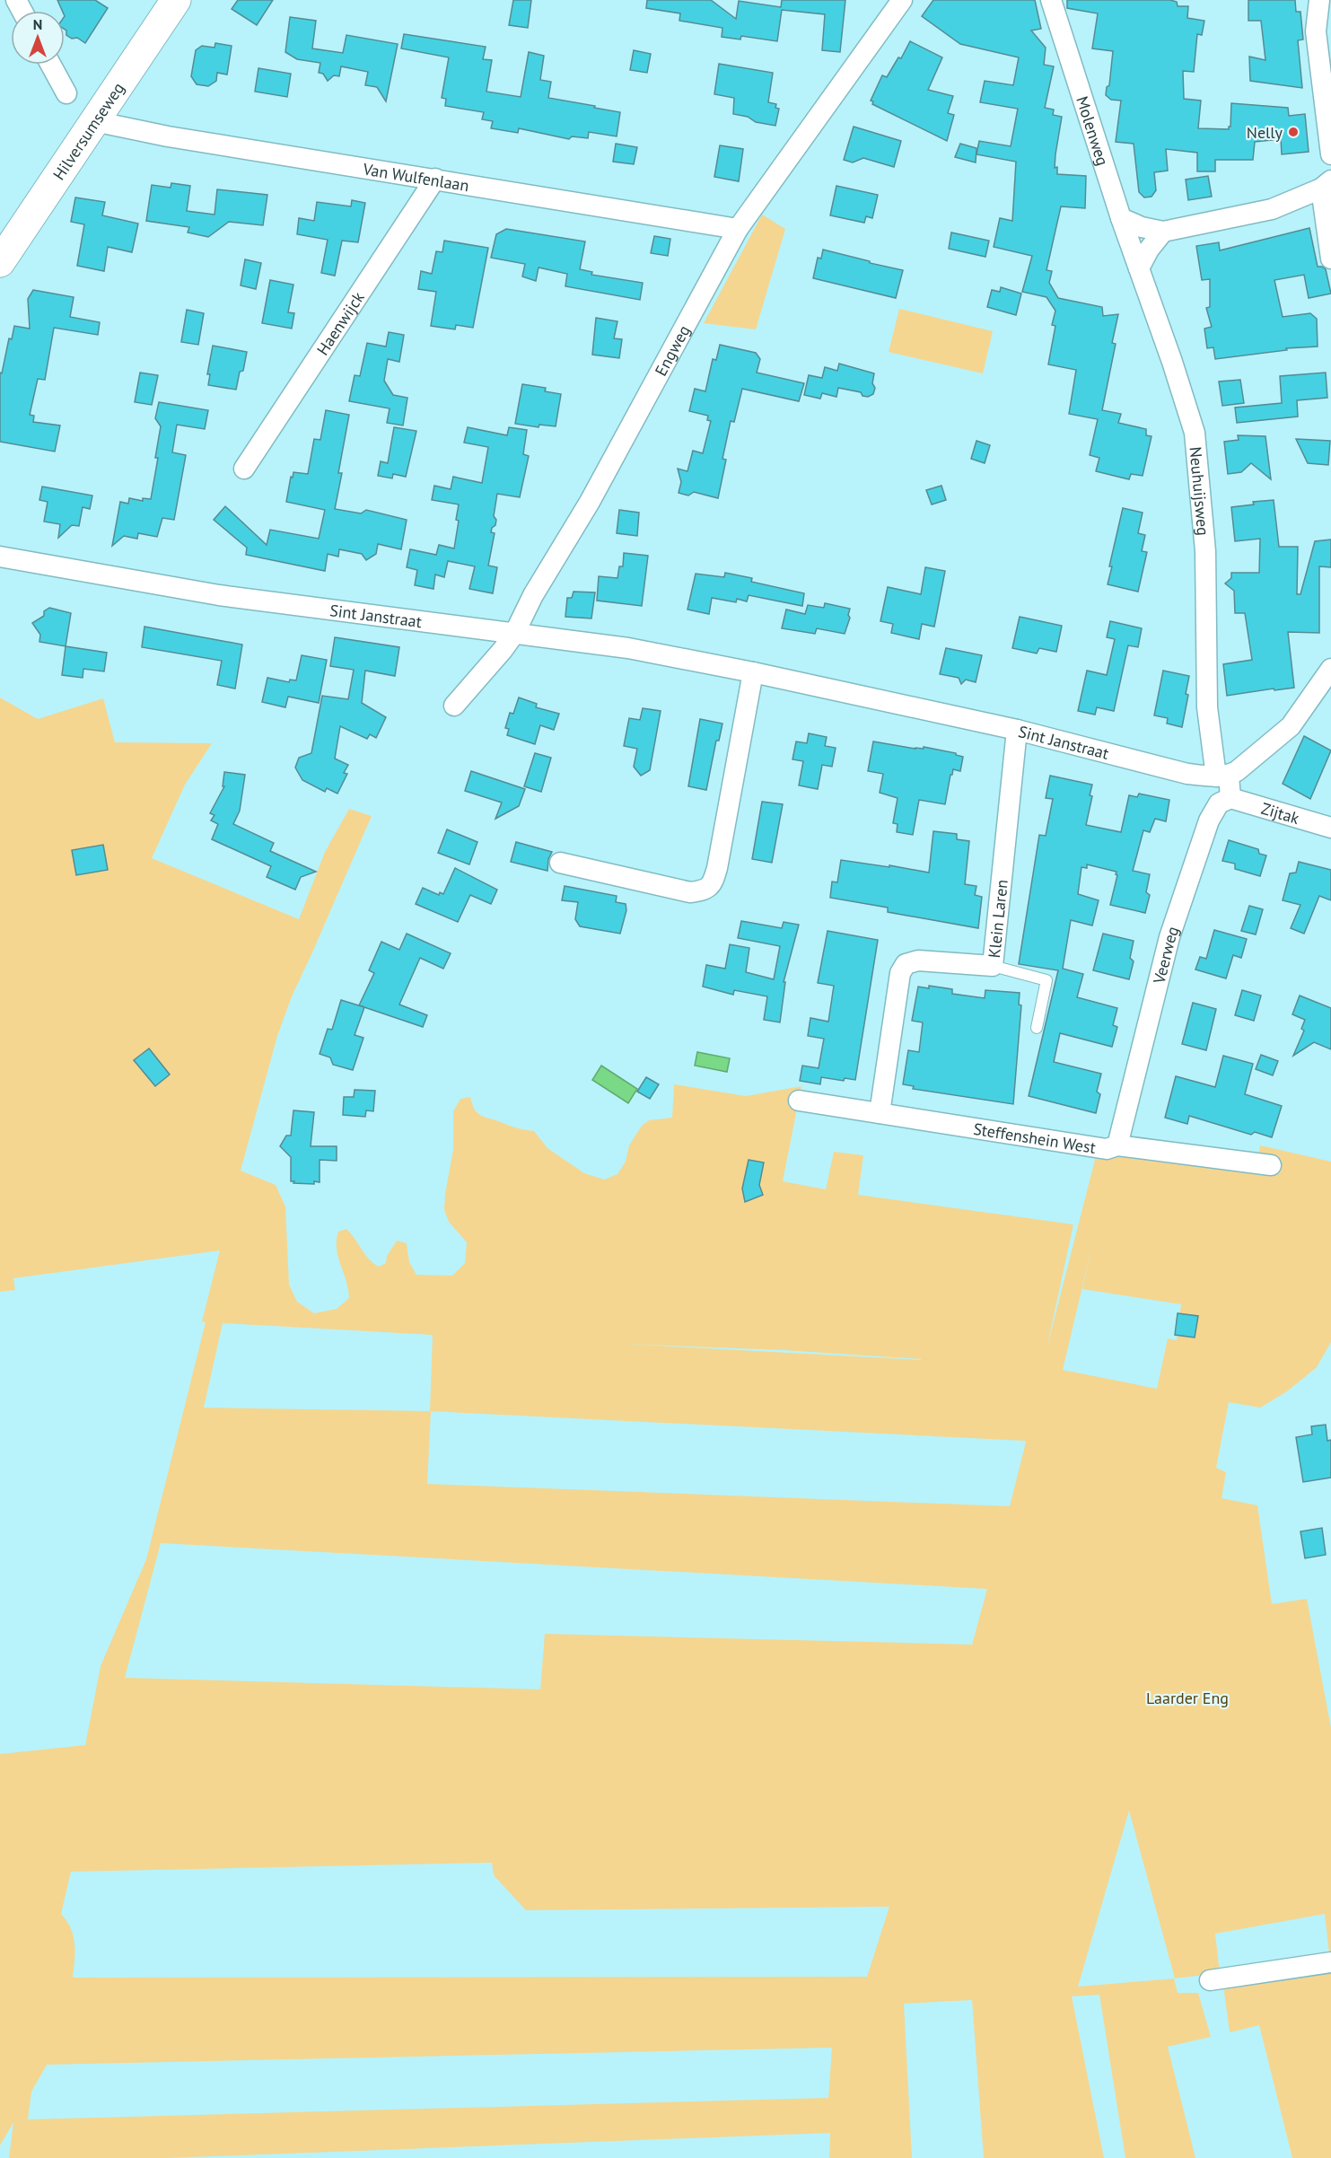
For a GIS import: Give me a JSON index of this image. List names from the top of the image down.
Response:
{
  "streets": {
    "main road": ["Hilversumseweg"],
    "street": [
      "Molenweg",
      "Van Wulfenlaan",
      "Haenwijck",
      "Engweg",
      "Neuhuijsweg",
      "Sint Janstraat",
      "Zijtak",
      "Klein Laren",
      "Veerweg",
      "Steffenshein West"
    ]
  },
  "crossings": [
    ["Molenweg", "Neuhuijsweg"],
    ["Hilversumseweg", "Van Wulfenlaan"],
    ["Van Wulfenlaan", "Haenwijck"],
    ["Van Wulfenlaan", "Engweg"],
    ["Engweg", "Sint Janstraat"],
    ["Neuhuijsweg", "Sint Janstraat"],
    ["Sint Janstraat", "Klein Laren"],
    ["Zijtak", "Veerweg"],
    ["Klein Laren", "Steffenshein West"],
    ["Veerweg", "Steffenshein West"]
  ],
  "parks": ["Laarder Eng"],
  "places": ["Nelly"],
  "north": "top"
}
